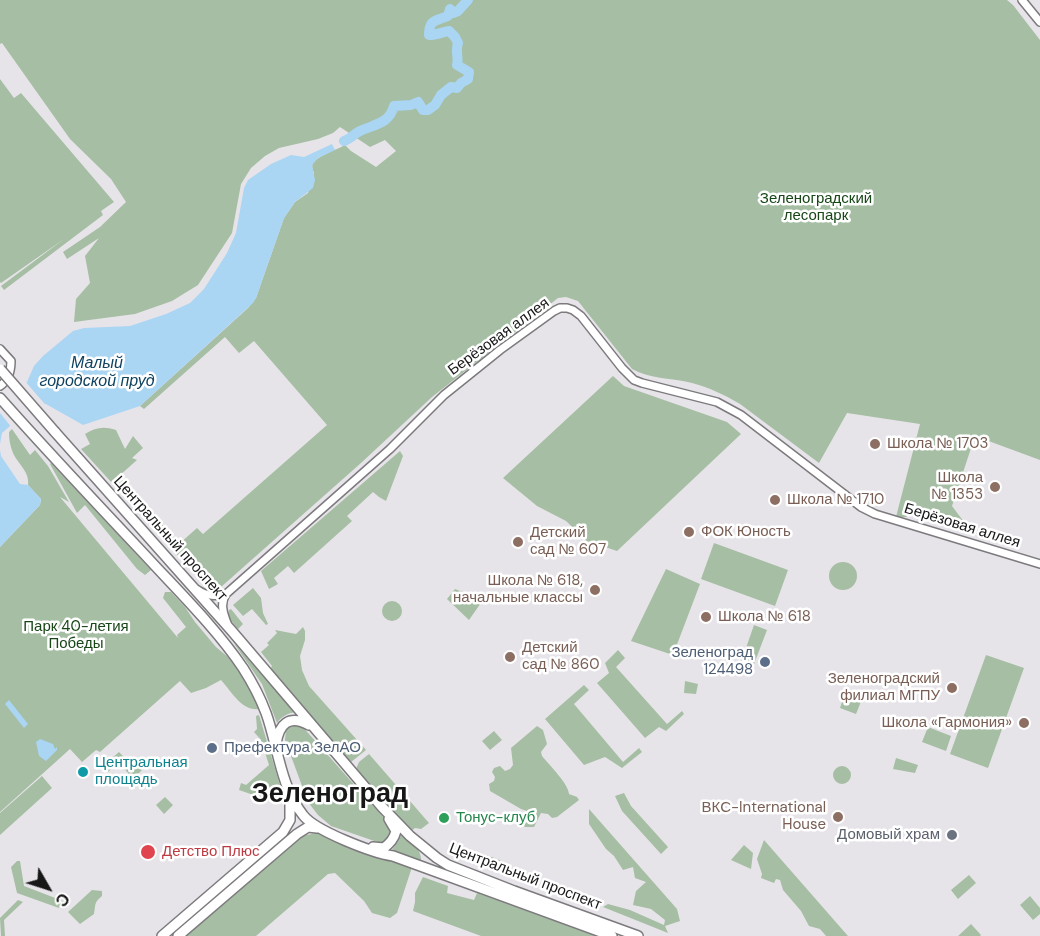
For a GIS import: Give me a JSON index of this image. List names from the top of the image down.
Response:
{
  "streets": {
    "main road": ["Центральный проспект"],
    "street": ["Берёзовая аллея"]
  },
  "districts": ["Зеленоград"],
  "water": ["Малый городской пруд"],
  "parks": ["Зеленоградский лесопарк", "Парк 40-летия Победы"],
  "places": [
    "Школа № 1703",
    "Школа № 1353",
    "Школа № 1710",
    "ФОК Юность",
    "Детский сад № 607",
    "Школа № 618, начальные классы",
    "Школа № 618",
    "Детский сад № 860",
    "Зеленоград 124498",
    "Зеленоградский филиал МГПУ",
    "Школа «Гармония»",
    "Префектура ЗелАО",
    "Центральная площадь",
    "ВКС-International House",
    "Тонус-клуб",
    "Домовый храм",
    "Детство Плюс"
  ],
  "north": "bottom right"
}
